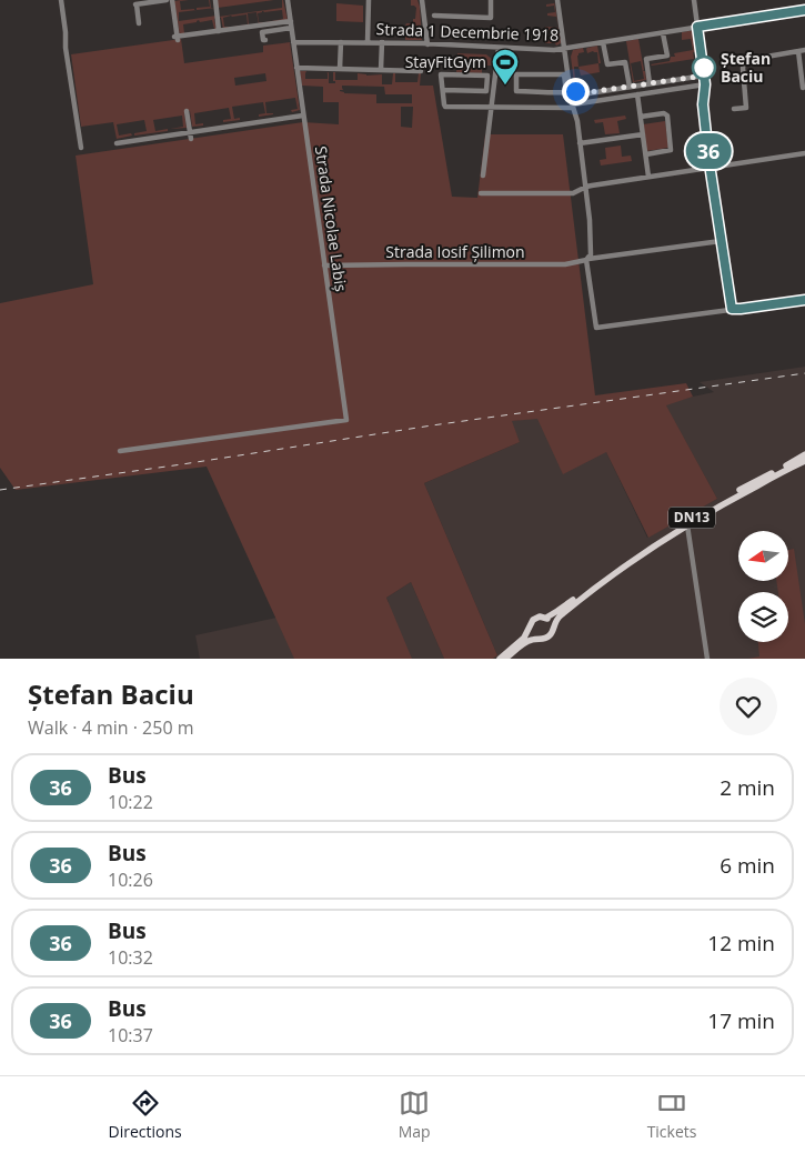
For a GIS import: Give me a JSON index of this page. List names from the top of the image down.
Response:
{
  "streets": {
    "main road": ["DN13"],
    "street": ["Strada 1 Decembrie 1918", "Strada Nicolae Labiș", "Strada Iosif Șilimon"]
  },
  "crossings": [
    ["Strada 1 Decembrie 1918", "Strada Nicolae Labiș"],
    ["Strada Nicolae Labiș", "Strada Iosif Șilimon"]
  ],
  "places": {
    "other": ["Ștefan Baciu"],
    "sports": ["StayFitGym"]
  },
  "lines": ["bus line 36"],
  "north": "left",
  "page": {
    "on_map": "36",
    "heading": ["Ștefan Baciu", "Walk · 4 min · 250 m"],
    "list": [
      {
        "mark": "36",
        "name": "Bus",
        "note": "10:22",
        "value": "2 min"
      },
      {
        "mark": "36",
        "name": "Bus",
        "note": "10:26",
        "value": "6 min"
      },
      {
        "mark": "36",
        "name": "Bus",
        "note": "10:32",
        "value": "12 min"
      },
      {
        "mark": "36",
        "name": "Bus",
        "note": "10:37",
        "value": "17 min"
      }
    ],
    "tabs": ["Directions", "Map", "Tickets"]
  }
}
